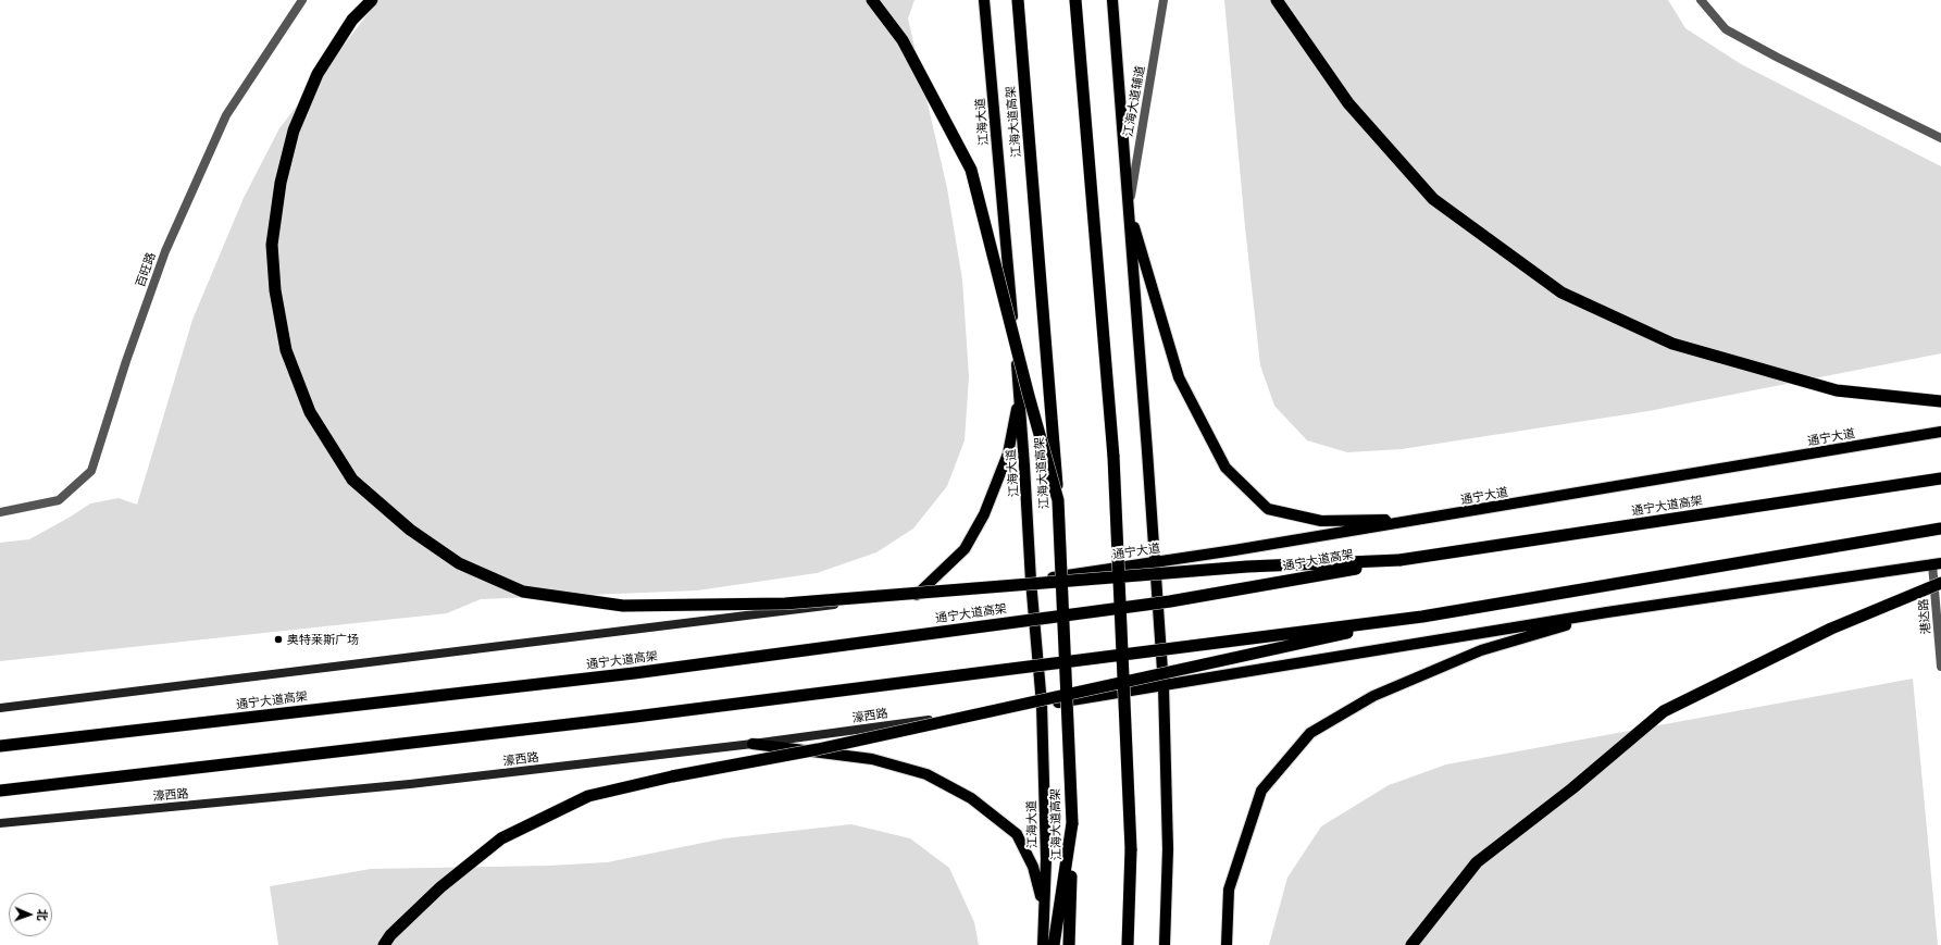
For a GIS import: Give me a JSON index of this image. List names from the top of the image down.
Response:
{
  "streets": {
    "highway": ["江海大道高架", "通宁大道高架"],
    "main road": ["江海大道", "通宁大道", "濠西路"],
    "street": ["江海大道辅道", "百旺路", "港达路"]
  },
  "crossings": [
    ["江海大道", "通宁大道"],
    ["江海大道", "濠西路"]
  ],
  "places": ["奥特莱斯广场"],
  "north": "right"
}
